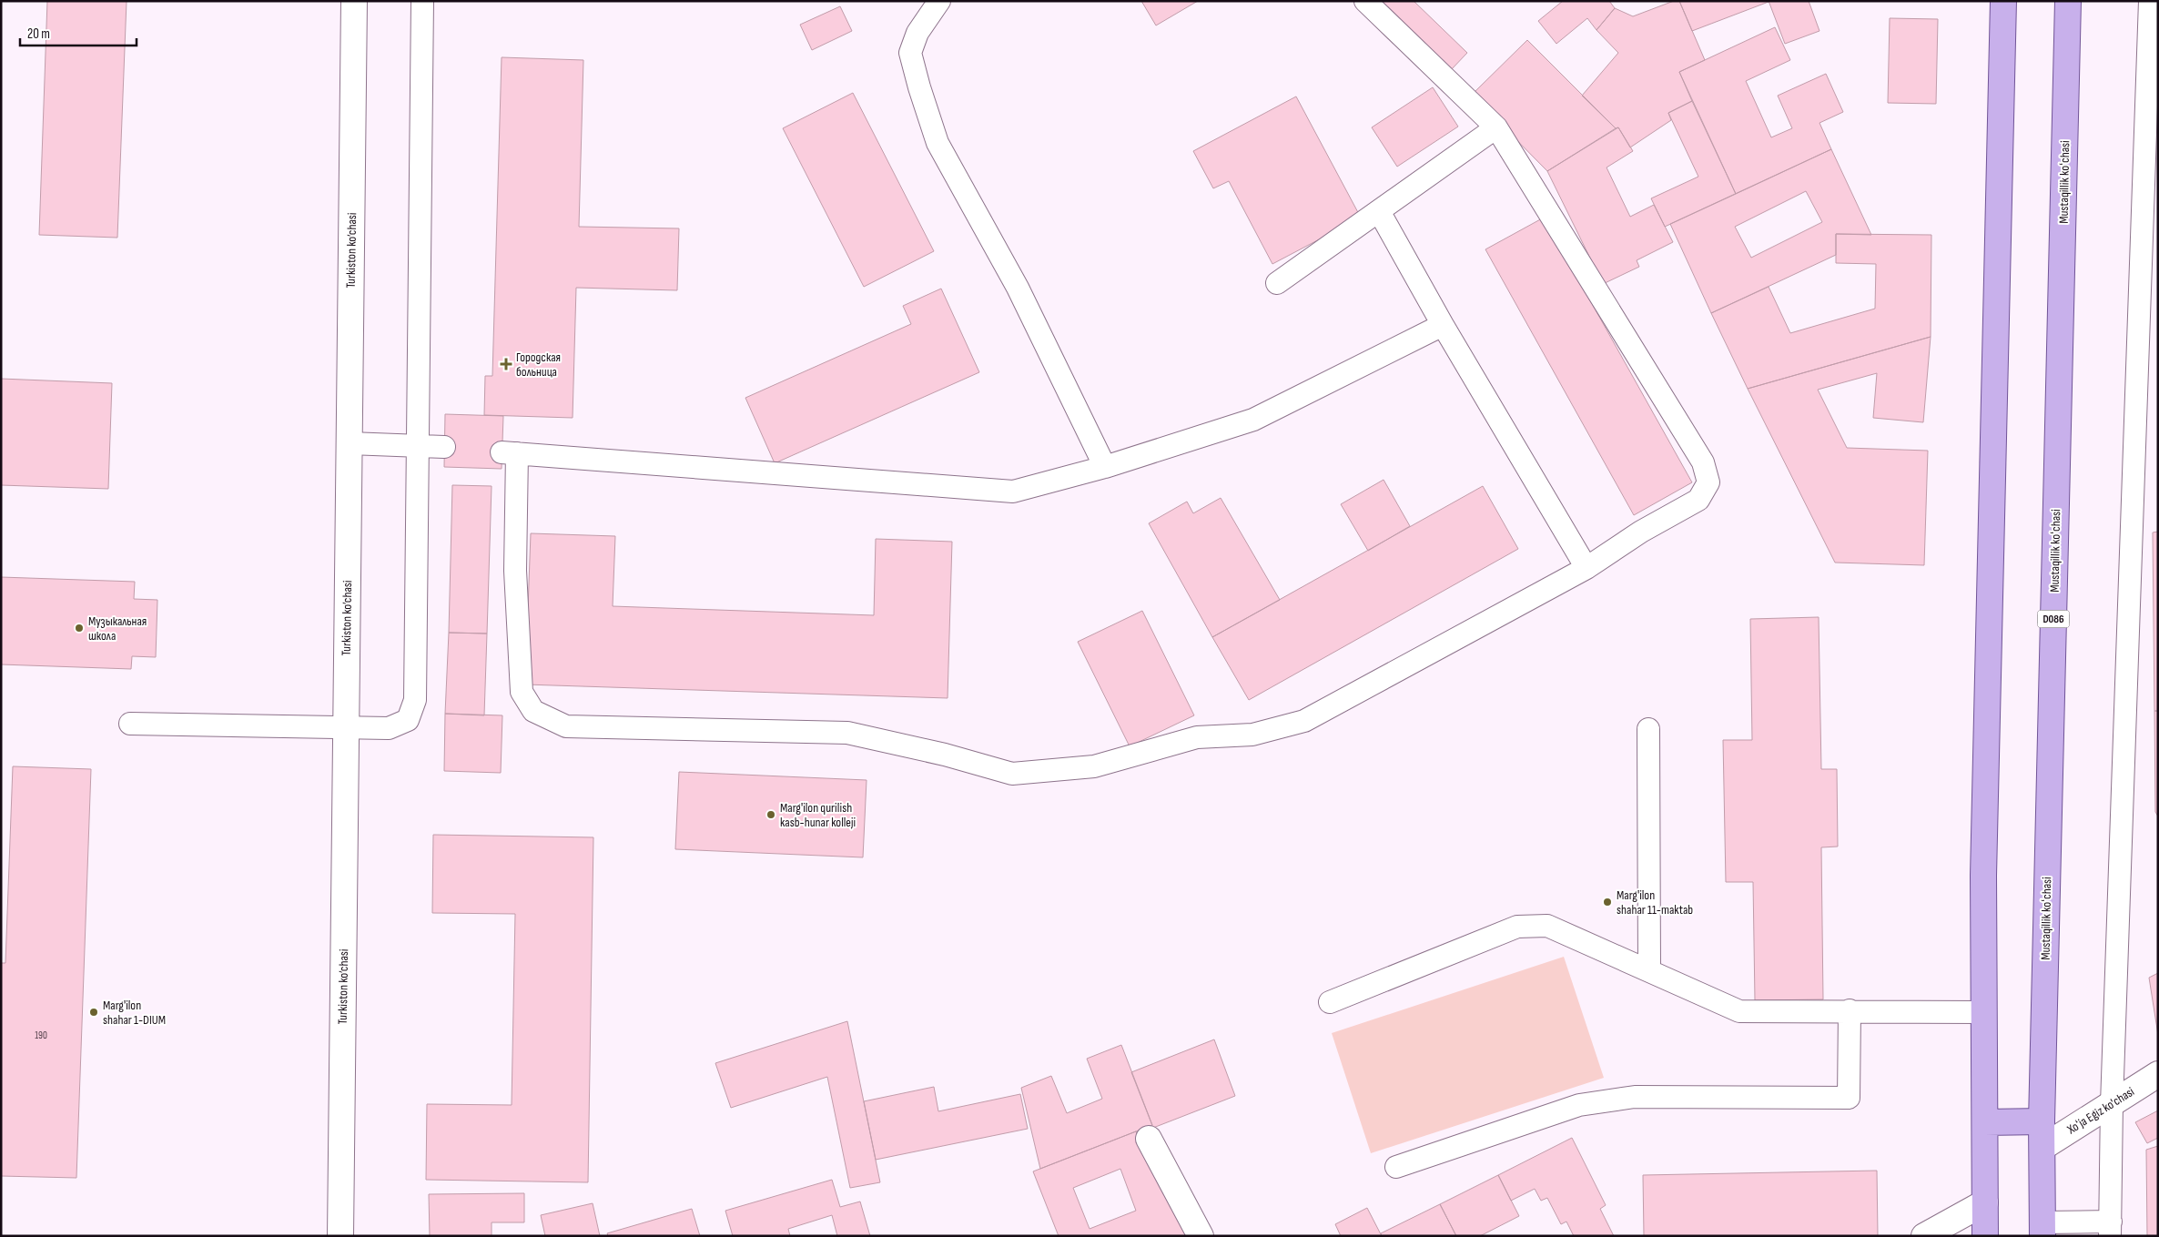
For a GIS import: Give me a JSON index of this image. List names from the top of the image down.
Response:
{
  "streets": {
    "main road": [
      "Mustaqillik koʻchasi",
      "Turkiston ko’chasi",
      "D086",
      "Xoʻja Egiz ko'chasi"
    ]
  },
  "crossings": [
    ["Mustaqillik koʻchasi", "Xoʻja Egiz ko'chasi"]
  ],
  "places": {
    "health": ["Городская больница"],
    "other": [
      "Музыкальная школа",
      "Marg'ilon qurilish kasb-hunar kolleji",
      "Marg'ilon shahar 11-maktab",
      "Marg'ilon shahar 1-DIUM"
    ]
  },
  "house_numbers": ["190"],
  "scale_bar": "20 m"
}
